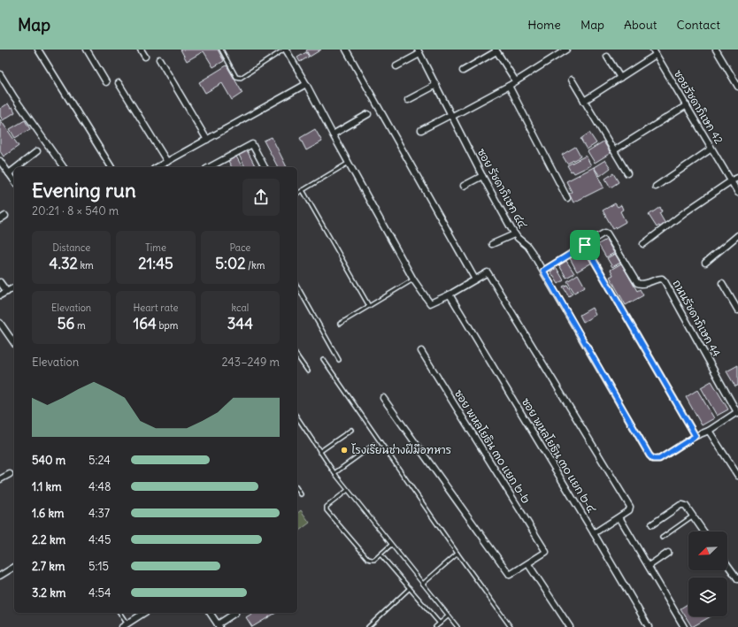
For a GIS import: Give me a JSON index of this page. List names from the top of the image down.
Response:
{
  "streets": {
    "street": [
      "ซอยรัชดาภิเษก 42",
      "ซอย รัชดาภิเษก ๔๔",
      "ถนนรัชดาภิเษก 44",
      "ซอย พหลโยธิน ๓๐ แยก ๒-๒",
      "ซอย พหลโยธิน ๓๐ แยก ๒-๔"
    ]
  },
  "crossings": [
    ["ซอย รัชดาภิเษก ๔๔", "ถนนรัชดาภิเษก 44"]
  ],
  "places": ["โรงเรียนช่างฝีมือทหาร"],
  "north": "bottom left",
  "page": {
    "header": "Map",
    "nav": [
      "Home",
      "Map",
      "About",
      "Contact"
    ],
    "heading": ["Evening run", "20:21 · 8 × 540 m"],
    "stats": [
      ["Distance", "4.32 km"],
      ["Time", "21:45"],
      ["Pace", "5:02 /km"],
      ["Elevation", "56 m"],
      ["Heart rate", "164 bpm"],
      ["kcal", "344"]
    ],
    "chart": ["Elevation", "243–249 m"],
    "list": [
      {
        "name": "540 m",
        "note": "5:24"
      },
      {
        "name": "1.1 km",
        "note": "4:48"
      },
      {
        "name": "1.6 km",
        "note": "4:37"
      },
      {
        "name": "2.2 km",
        "note": "4:45"
      },
      {
        "name": "2.7 km",
        "note": "5:15"
      },
      {
        "name": "3.2 km",
        "note": "4:54"
      }
    ]
  }
}
